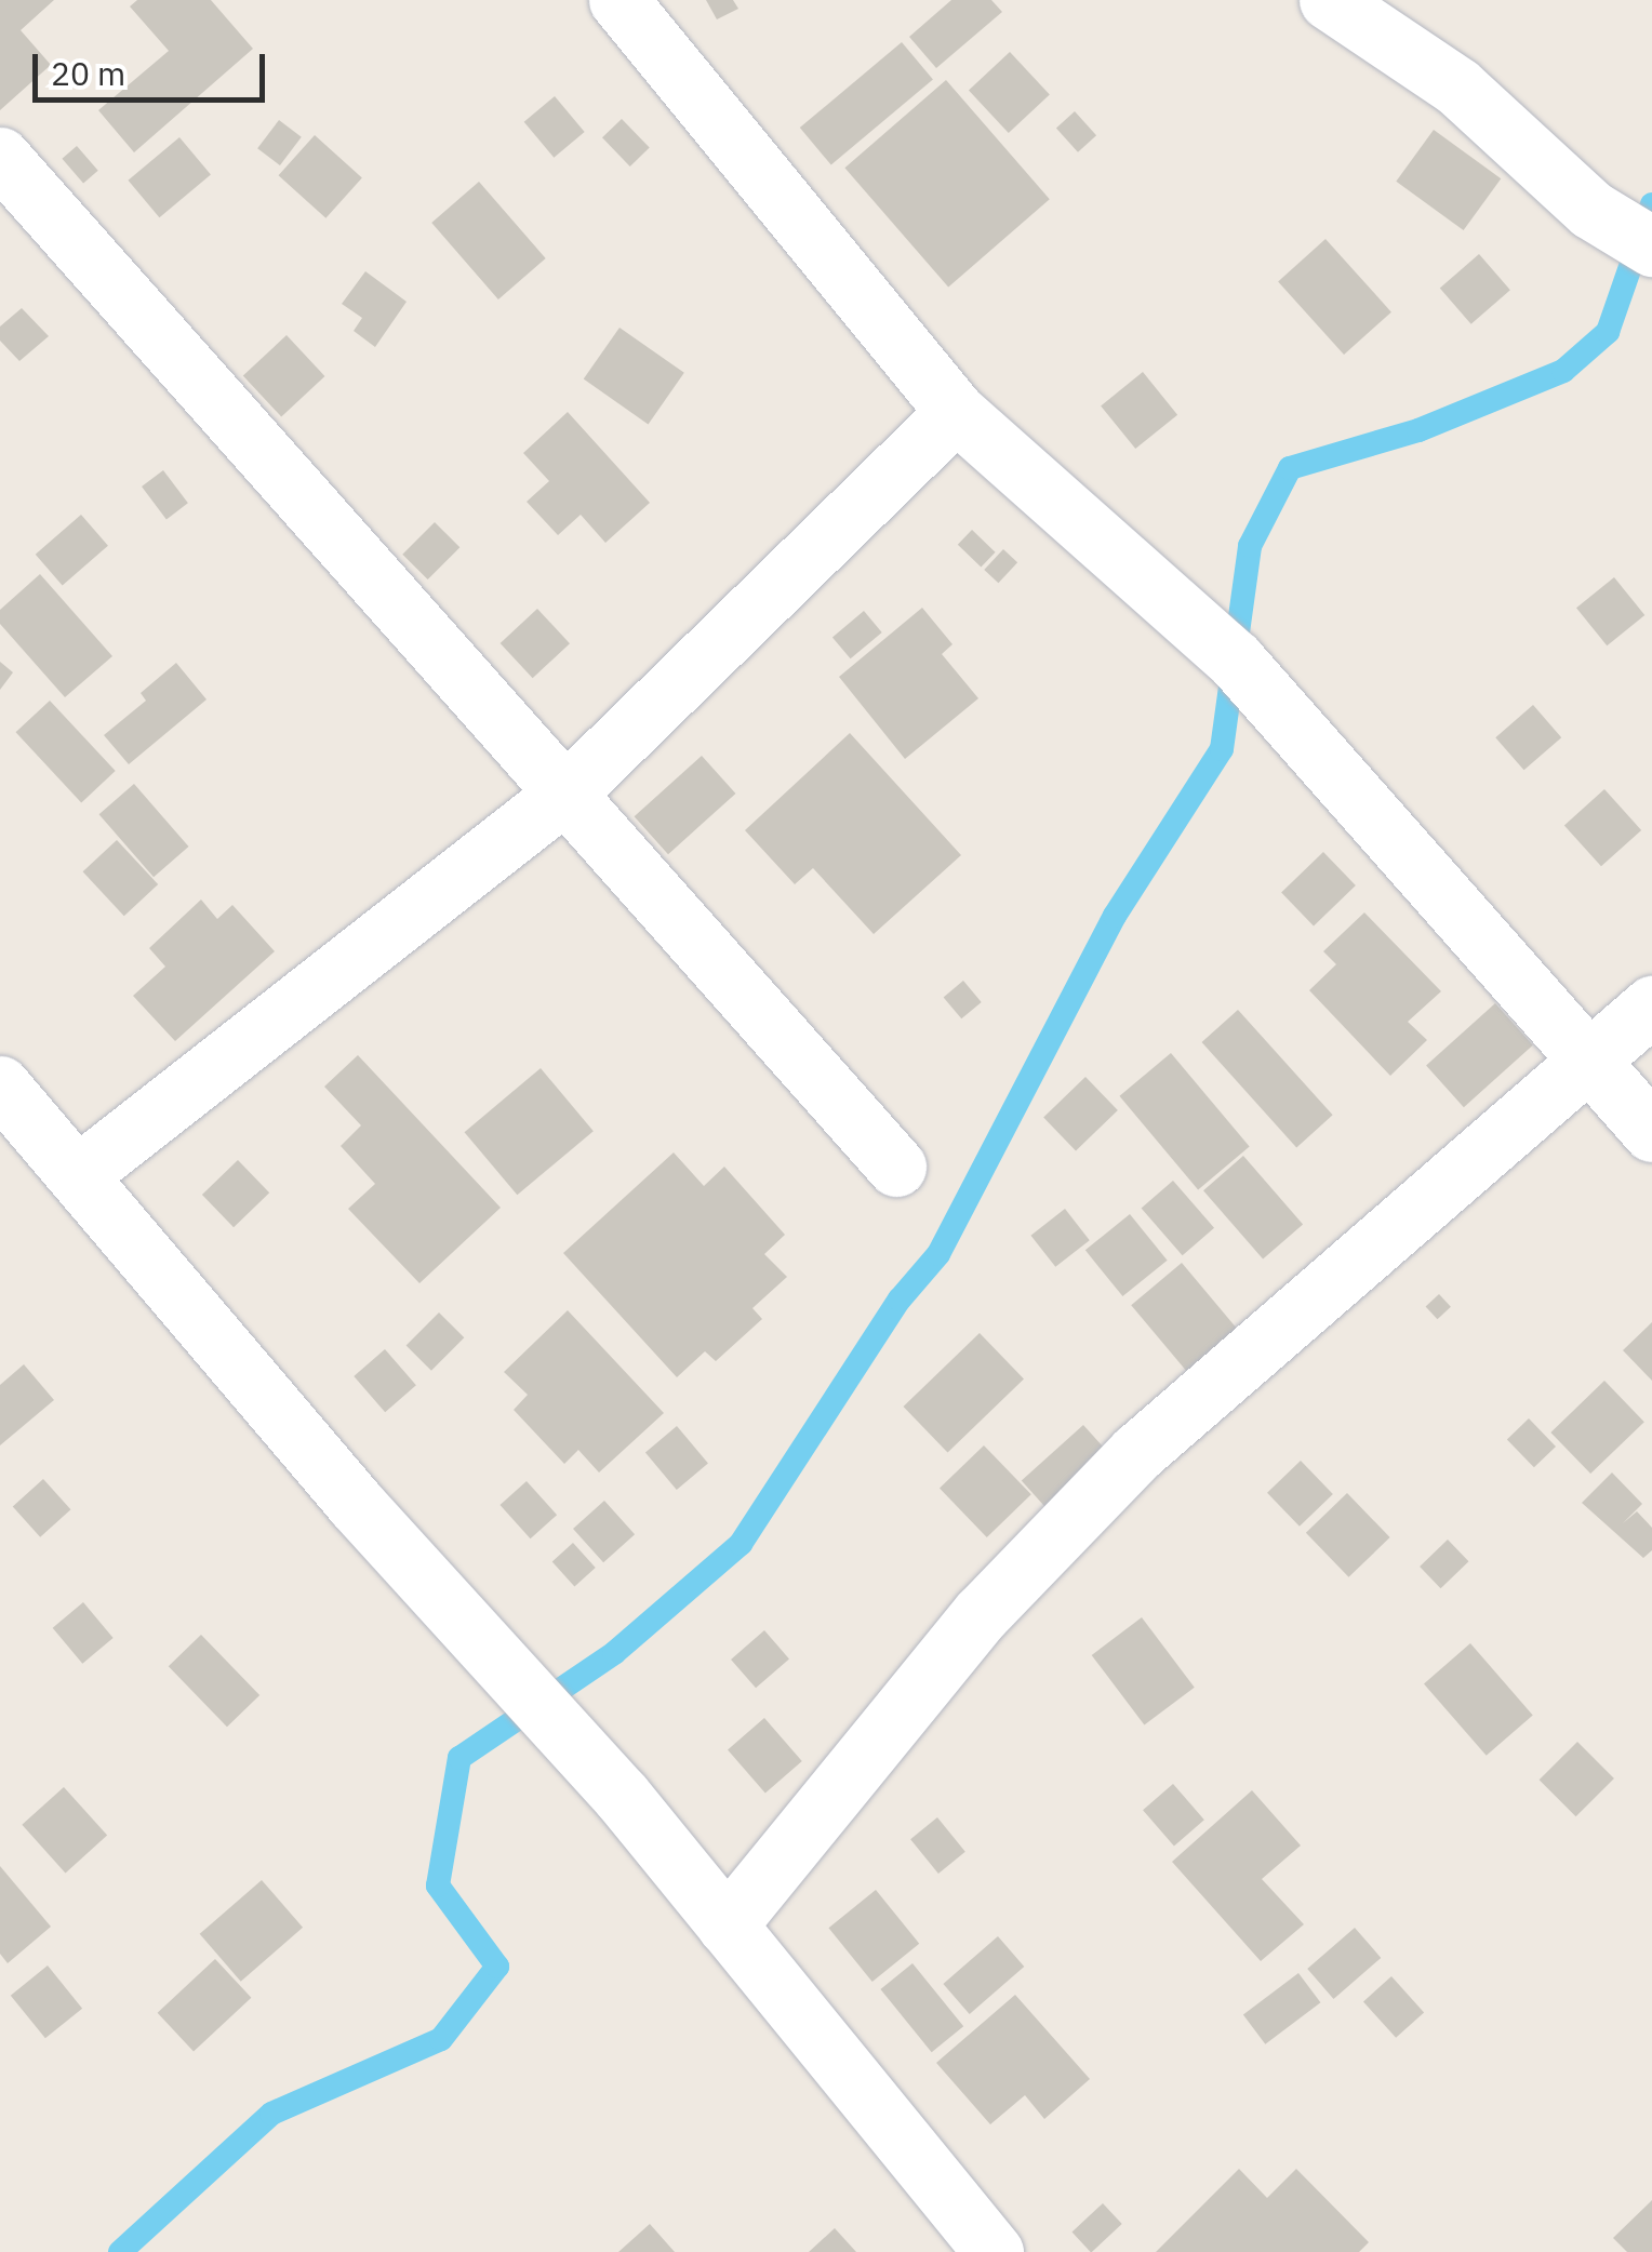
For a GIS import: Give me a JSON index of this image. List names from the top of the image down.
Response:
{
  "scale_bar": "20 m"
}
